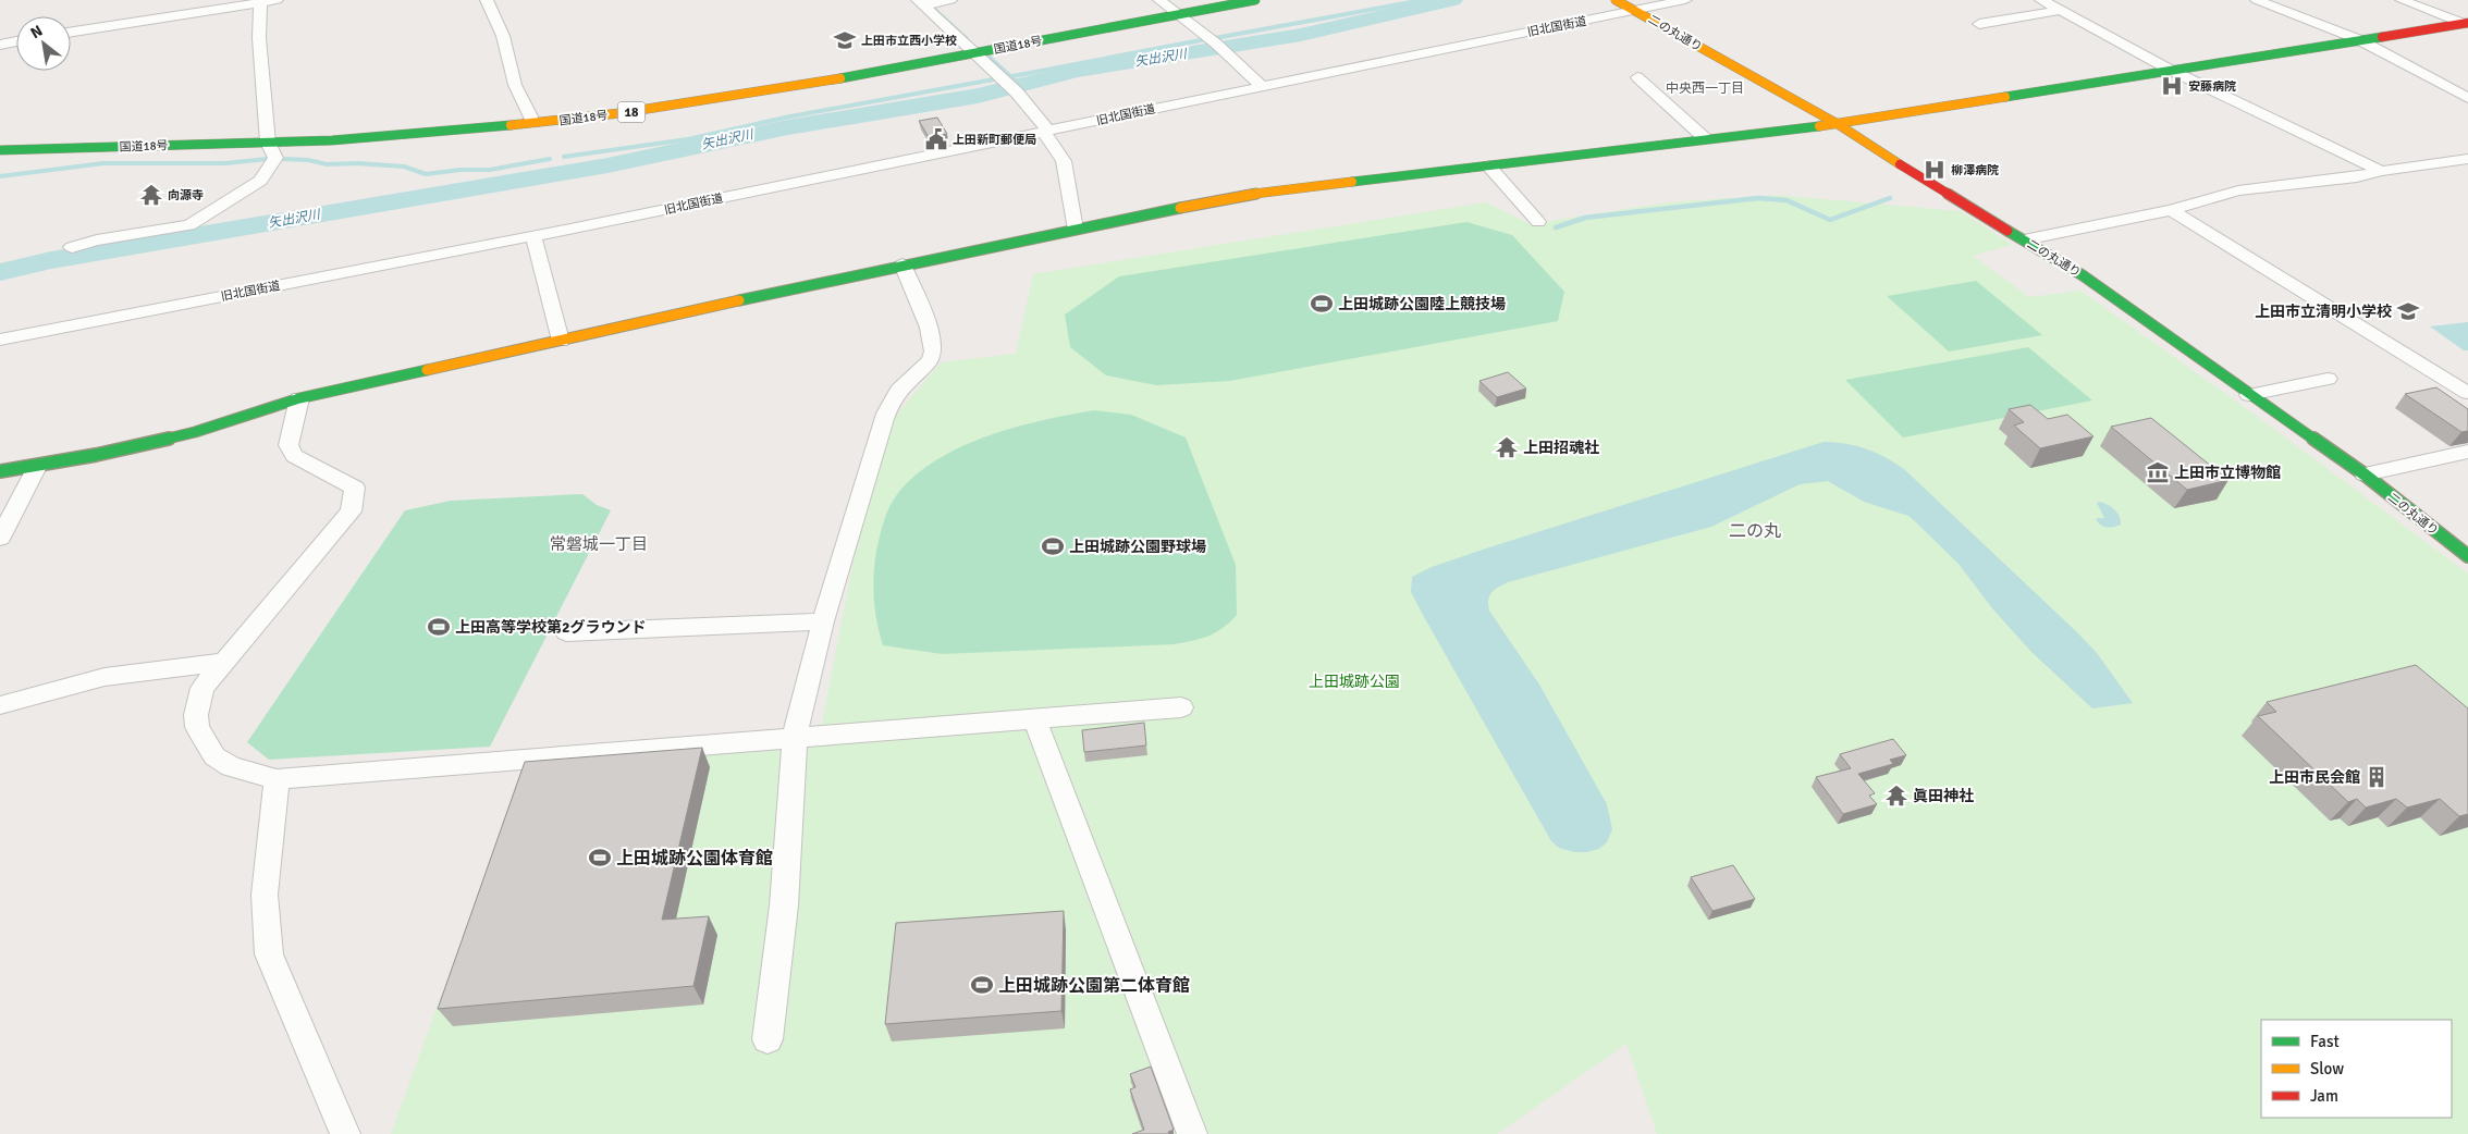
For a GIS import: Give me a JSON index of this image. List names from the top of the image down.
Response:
{
  "streets": {
    "main road": ["二の丸通り", "国道18号", "18"],
    "street": ["旧北国街道"]
  },
  "crossings": [
    ["旧北国街道", "二の丸通り"]
  ],
  "districts": ["中央西一丁目", "二の丸", "常磐城一丁目"],
  "water": ["矢出沢川"],
  "parks": ["上田城跡公園"],
  "places": {
    "school or university": ["上田市立西小学校", "上田市立清明小学校"],
    "hospital": ["安藤病院", "柳澤病院"],
    "public building": ["上田新町郵便局"],
    "temple": ["向源寺", "上田招魂社", "眞田神社"],
    "sports": [
      "上田城跡公園陸上競技場",
      "上田城跡公園野球場",
      "上田高等学校第2グラウンド",
      "上田城跡公園体育館",
      "上田城跡公園第二体育館"
    ],
    "museum": ["上田市立博物館"],
    "building": ["上田市民会館"]
  },
  "legend": ["Fast", "Slow", "Jam"],
  "north": "top left"
}
